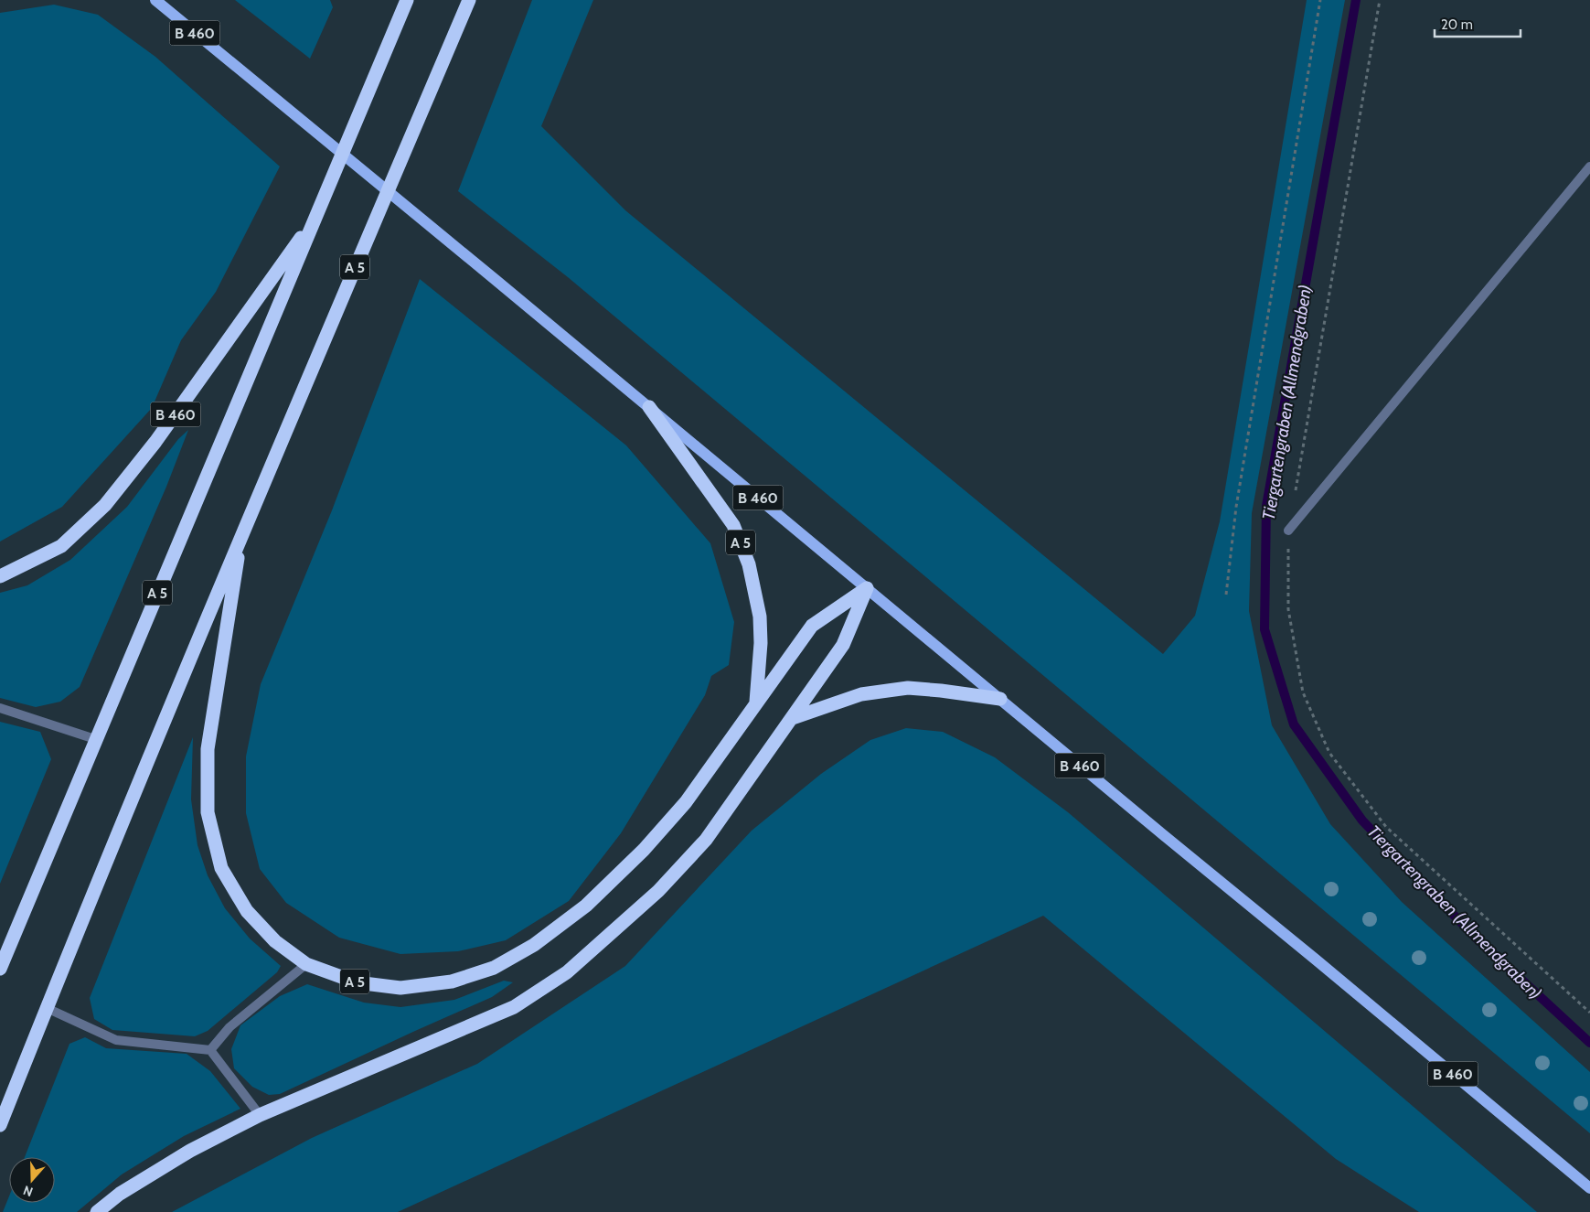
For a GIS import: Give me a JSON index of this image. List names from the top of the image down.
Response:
{
  "streets": {
    "highway": ["B 460", "A 5"]
  },
  "crossings": [
    ["B 460", "A 5"]
  ],
  "water": ["Tiergartengraben (Allmendgraben)"],
  "scale_bar": "20 m",
  "north": "bottom"
}
